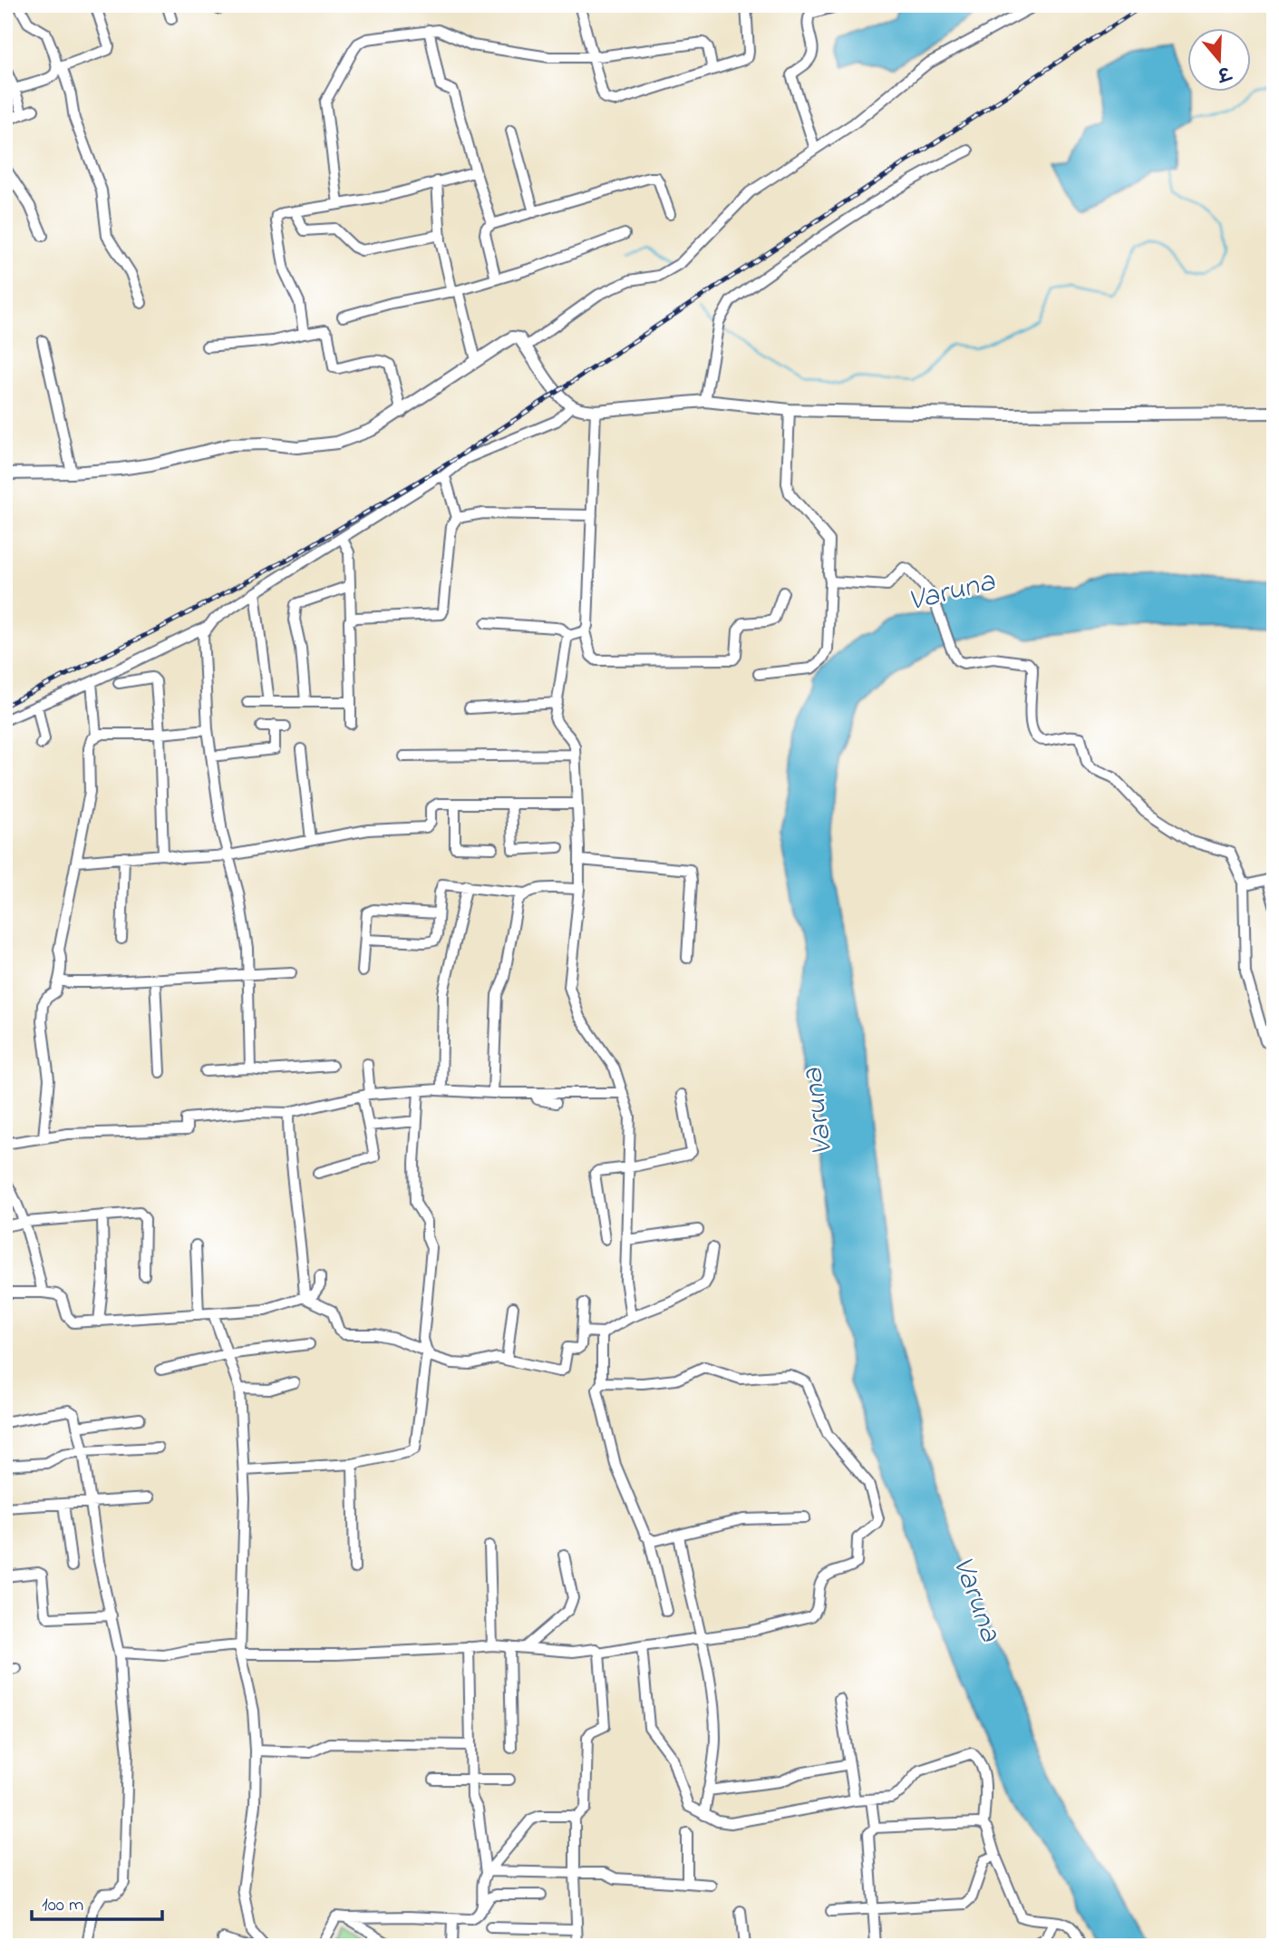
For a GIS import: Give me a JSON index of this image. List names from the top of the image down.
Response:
{
  "water": ["Varuna"],
  "scale_bar": "100 m",
  "north": "bottom"
}
